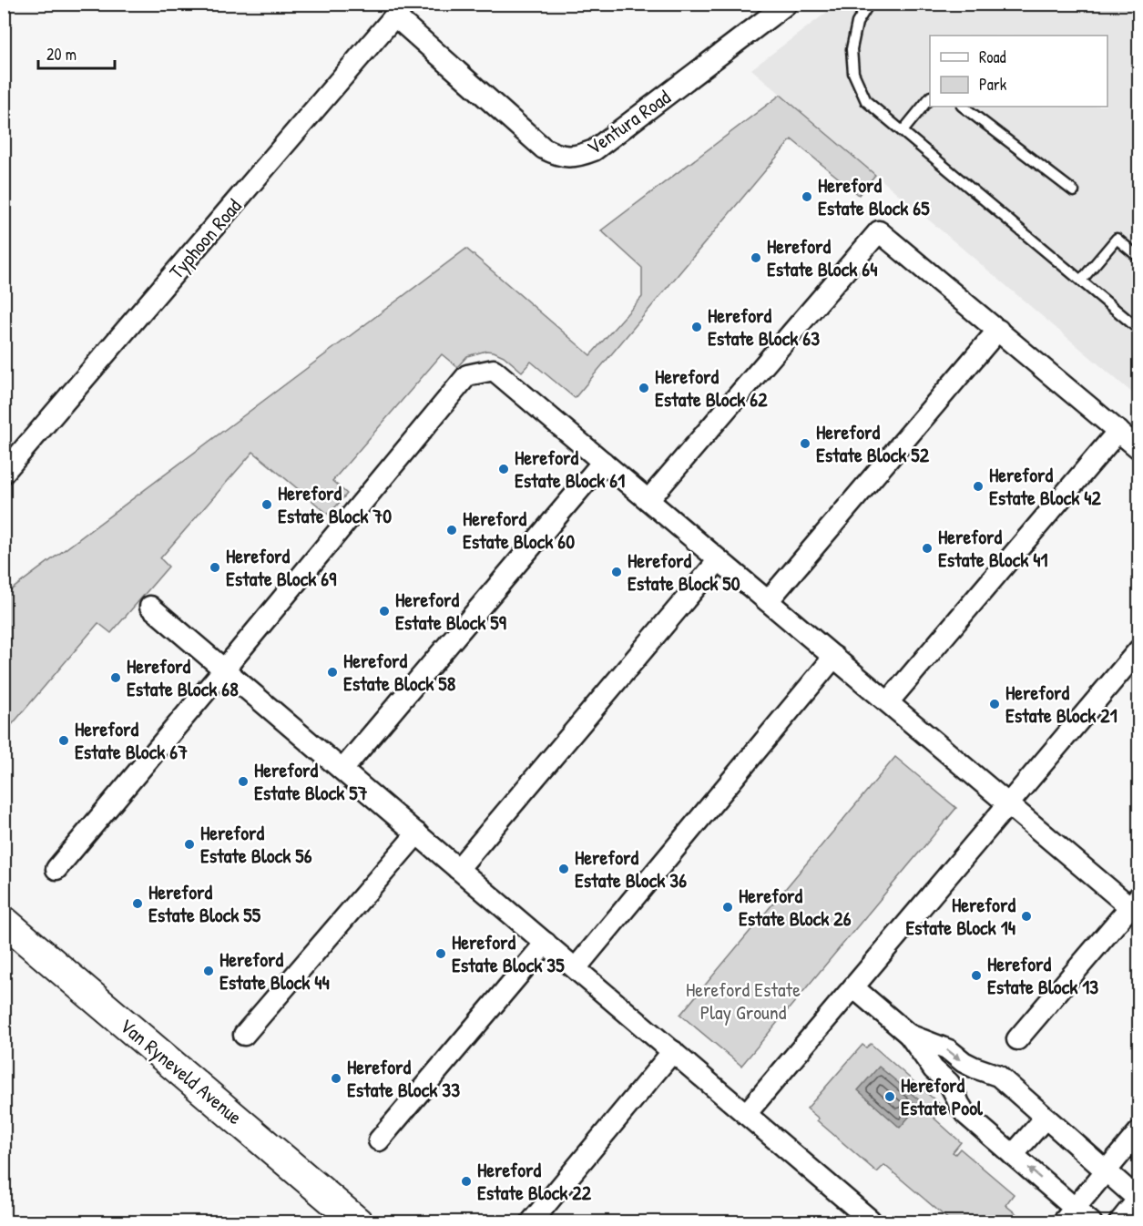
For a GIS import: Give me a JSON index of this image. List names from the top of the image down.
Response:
{
  "streets": {
    "main road": ["Van Ryneveld Avenue"],
    "street": ["Ventura Road", "Typhoon Road"]
  },
  "crossings": [
    ["Ventura Road", "Typhoon Road"]
  ],
  "parks": ["Hereford Estate Play Ground"],
  "places": [
    "Hereford Estate Block 65",
    "Hereford Estate Block 64",
    "Hereford Estate Block 63",
    "Hereford Estate Block 62",
    "Hereford Estate Block 52",
    "Hereford Estate Block 61",
    "Hereford Estate Block 42",
    "Hereford Estate Block 70",
    "Hereford Estate Block 60",
    "Hereford Estate Block 41",
    "Hereford Estate Block 69",
    "Hereford Estate Block 50",
    "Hereford Estate Block 59",
    "Hereford Estate Block 58",
    "Hereford Estate Block 68",
    "Hereford Estate Block 21",
    "Hereford Estate Block 67",
    "Hereford Estate Block 57",
    "Hereford Estate Block 56",
    "Hereford Estate Block 36",
    "Hereford Estate Block 55",
    "Hereford Estate Block 26",
    "Hereford Estate Block 14",
    "Hereford Estate Block 35",
    "Hereford Estate Block 44",
    "Hereford Estate Block 13",
    "Hereford Estate Block 33",
    "Hereford Estate Pool",
    "Hereford Estate Block 22"
  ],
  "legend": ["Road", "Park"],
  "scale_bar": "20 m"
}
